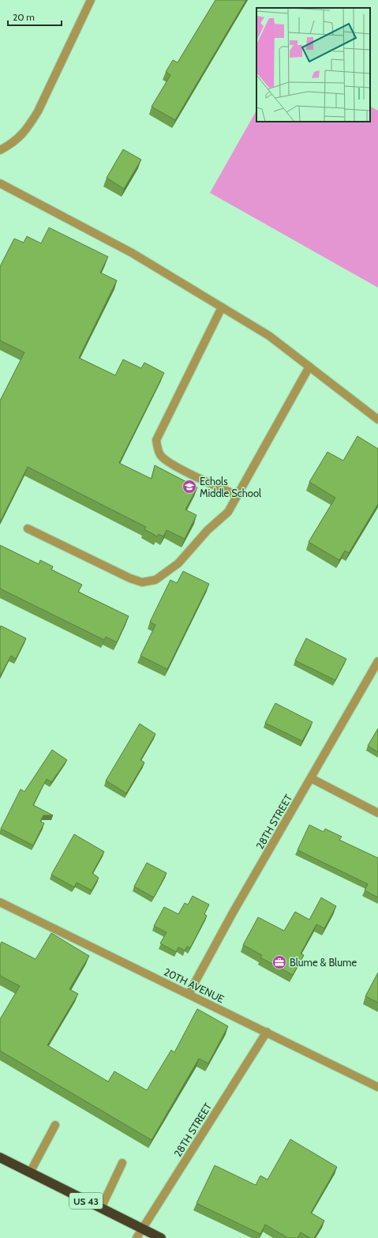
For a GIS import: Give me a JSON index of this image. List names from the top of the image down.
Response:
{
  "streets": {
    "highway": ["US 43"],
    "street": ["28TH STREET", "20TH AVENUE"]
  },
  "crossings": [
    ["28TH STREET", "20TH AVENUE"],
    ["28TH STREET", "US 43"]
  ],
  "places": {
    "school or university": ["Echols Middle School"],
    "office": ["Blume & Blume"]
  },
  "scale_bar": "20 m"
}
